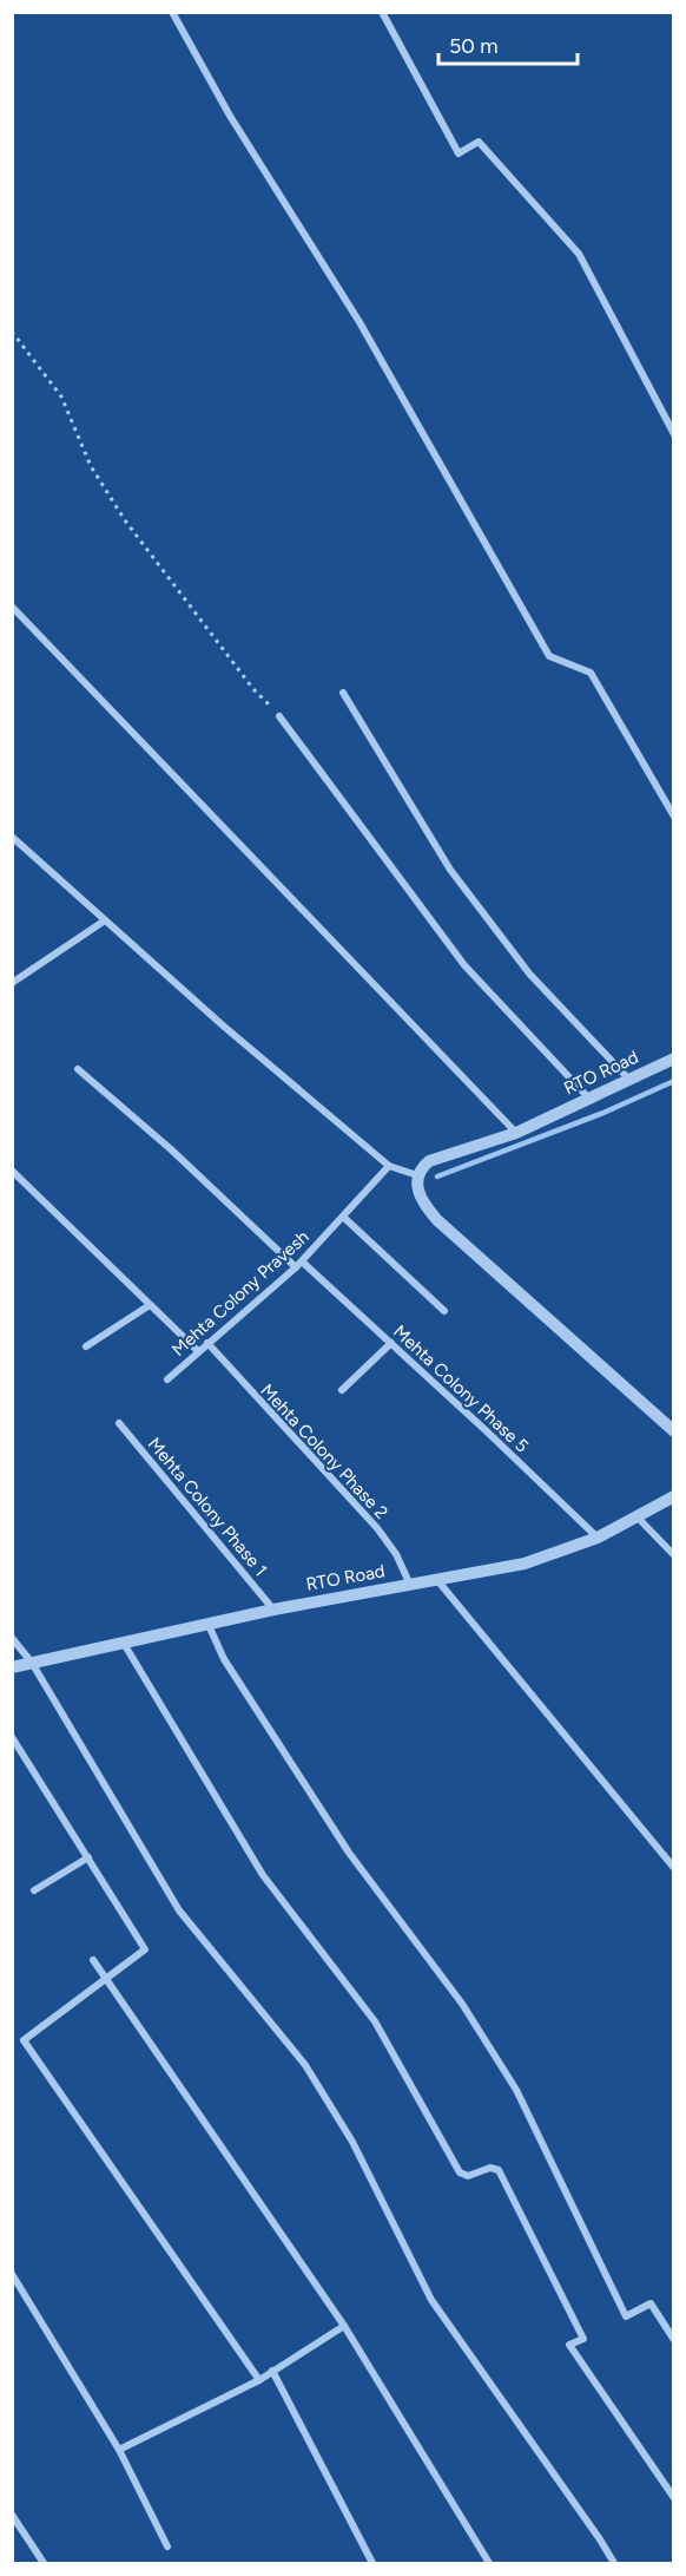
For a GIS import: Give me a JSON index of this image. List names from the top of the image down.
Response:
{
  "streets": {
    "street": [
      "RTO Road",
      "Mehta Colony Pravesh",
      "Mehta Colony Phase 5",
      "Mehta Colony Phase 2",
      "Mehta Colony Phase 1"
    ]
  },
  "crossings": [
    ["RTO Road", "Mehta Colony Phase 5"],
    ["RTO Road", "Mehta Colony Phase 2"],
    ["RTO Road", "Mehta Colony Phase 1"],
    ["Mehta Colony Pravesh", "Mehta Colony Phase 5"],
    ["Mehta Colony Pravesh", "Mehta Colony Phase 2"]
  ],
  "scale_bar": "50 m"
}
